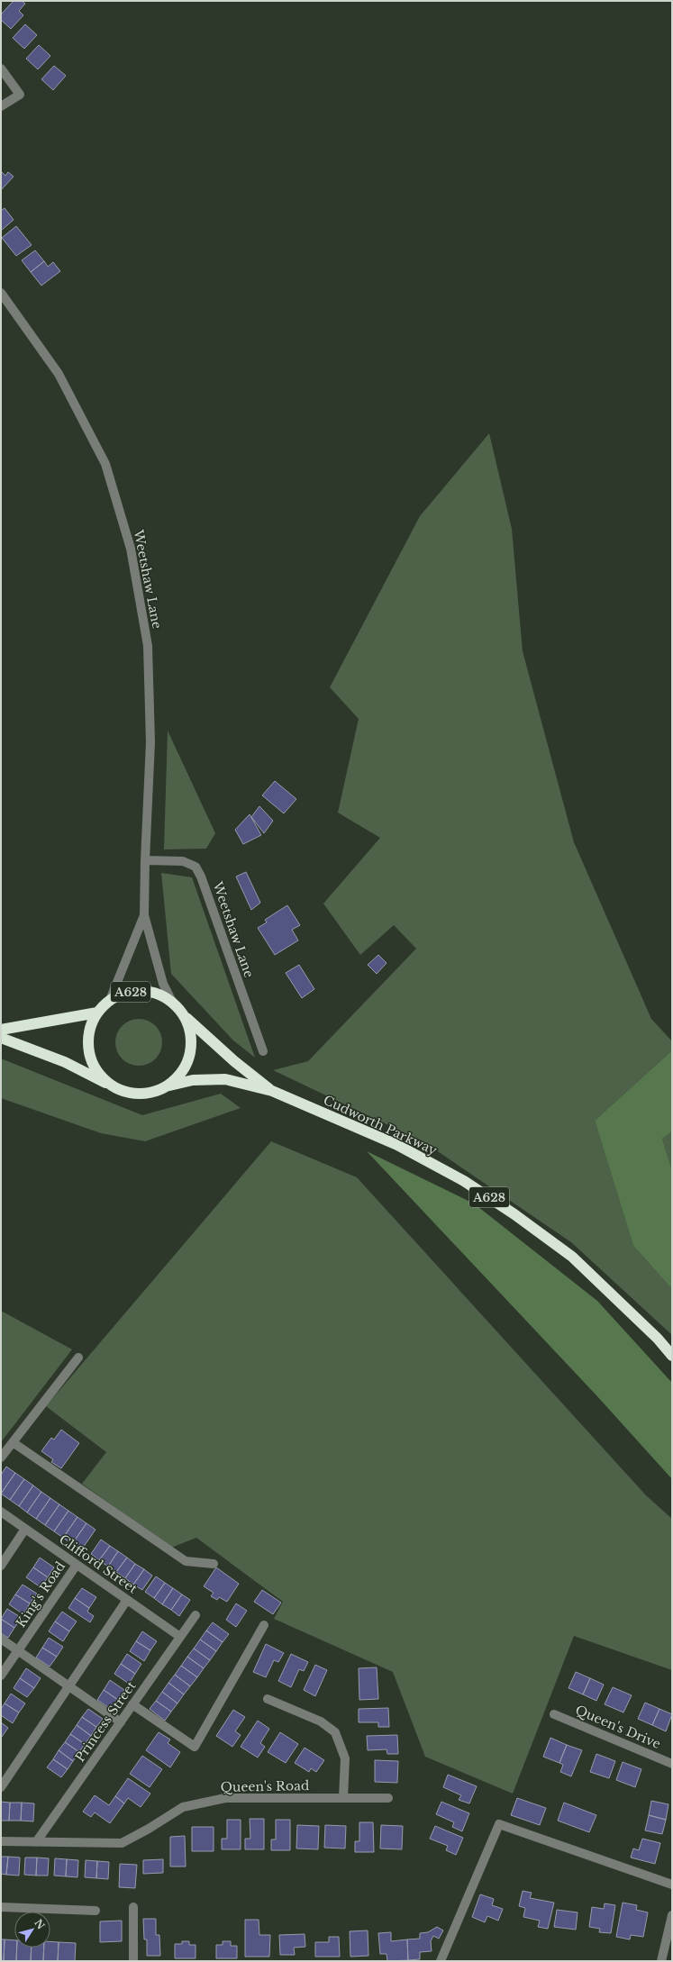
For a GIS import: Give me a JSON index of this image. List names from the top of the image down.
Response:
{
  "streets": {
    "highway": ["A628", "Cudworth Parkway"],
    "street": [
      "Weetshaw Lane",
      "Clifford Street",
      "King's Road",
      "Princess Street",
      "Queen's Drive",
      "Queen's Road"
    ]
  },
  "crossings": [
    ["Weetshaw Lane", "A628"],
    ["Weetshaw Lane", "Cudworth Parkway"],
    ["A628", "Cudworth Parkway"],
    ["Clifford Street", "King's Road"],
    ["Clifford Street", "Princess Street"],
    ["Princess Street", "Queen's Road"]
  ],
  "north": "top right"
}
